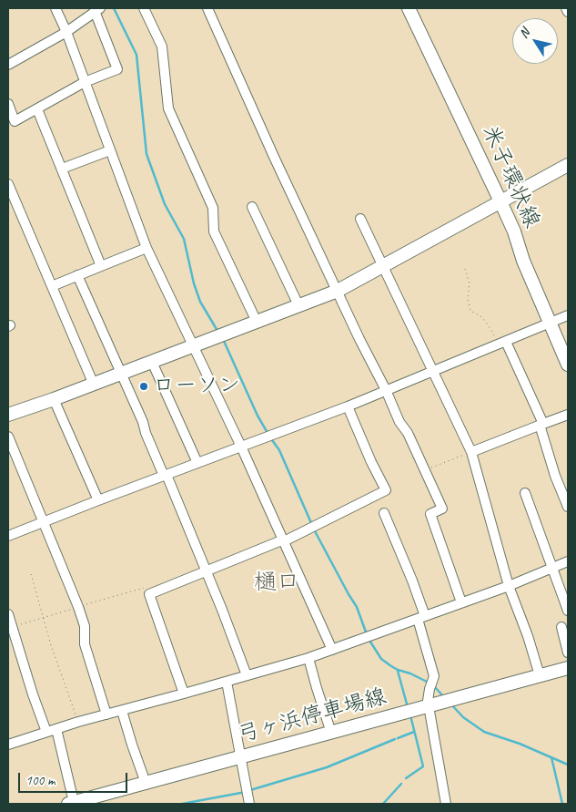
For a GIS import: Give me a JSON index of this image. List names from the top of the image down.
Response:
{
  "streets": {
    "main road": ["米子環状線", "弓ヶ浜停車場線"]
  },
  "districts": ["樋口"],
  "places": ["ローソン"],
  "scale_bar": "100 m",
  "north": "top left"
}
